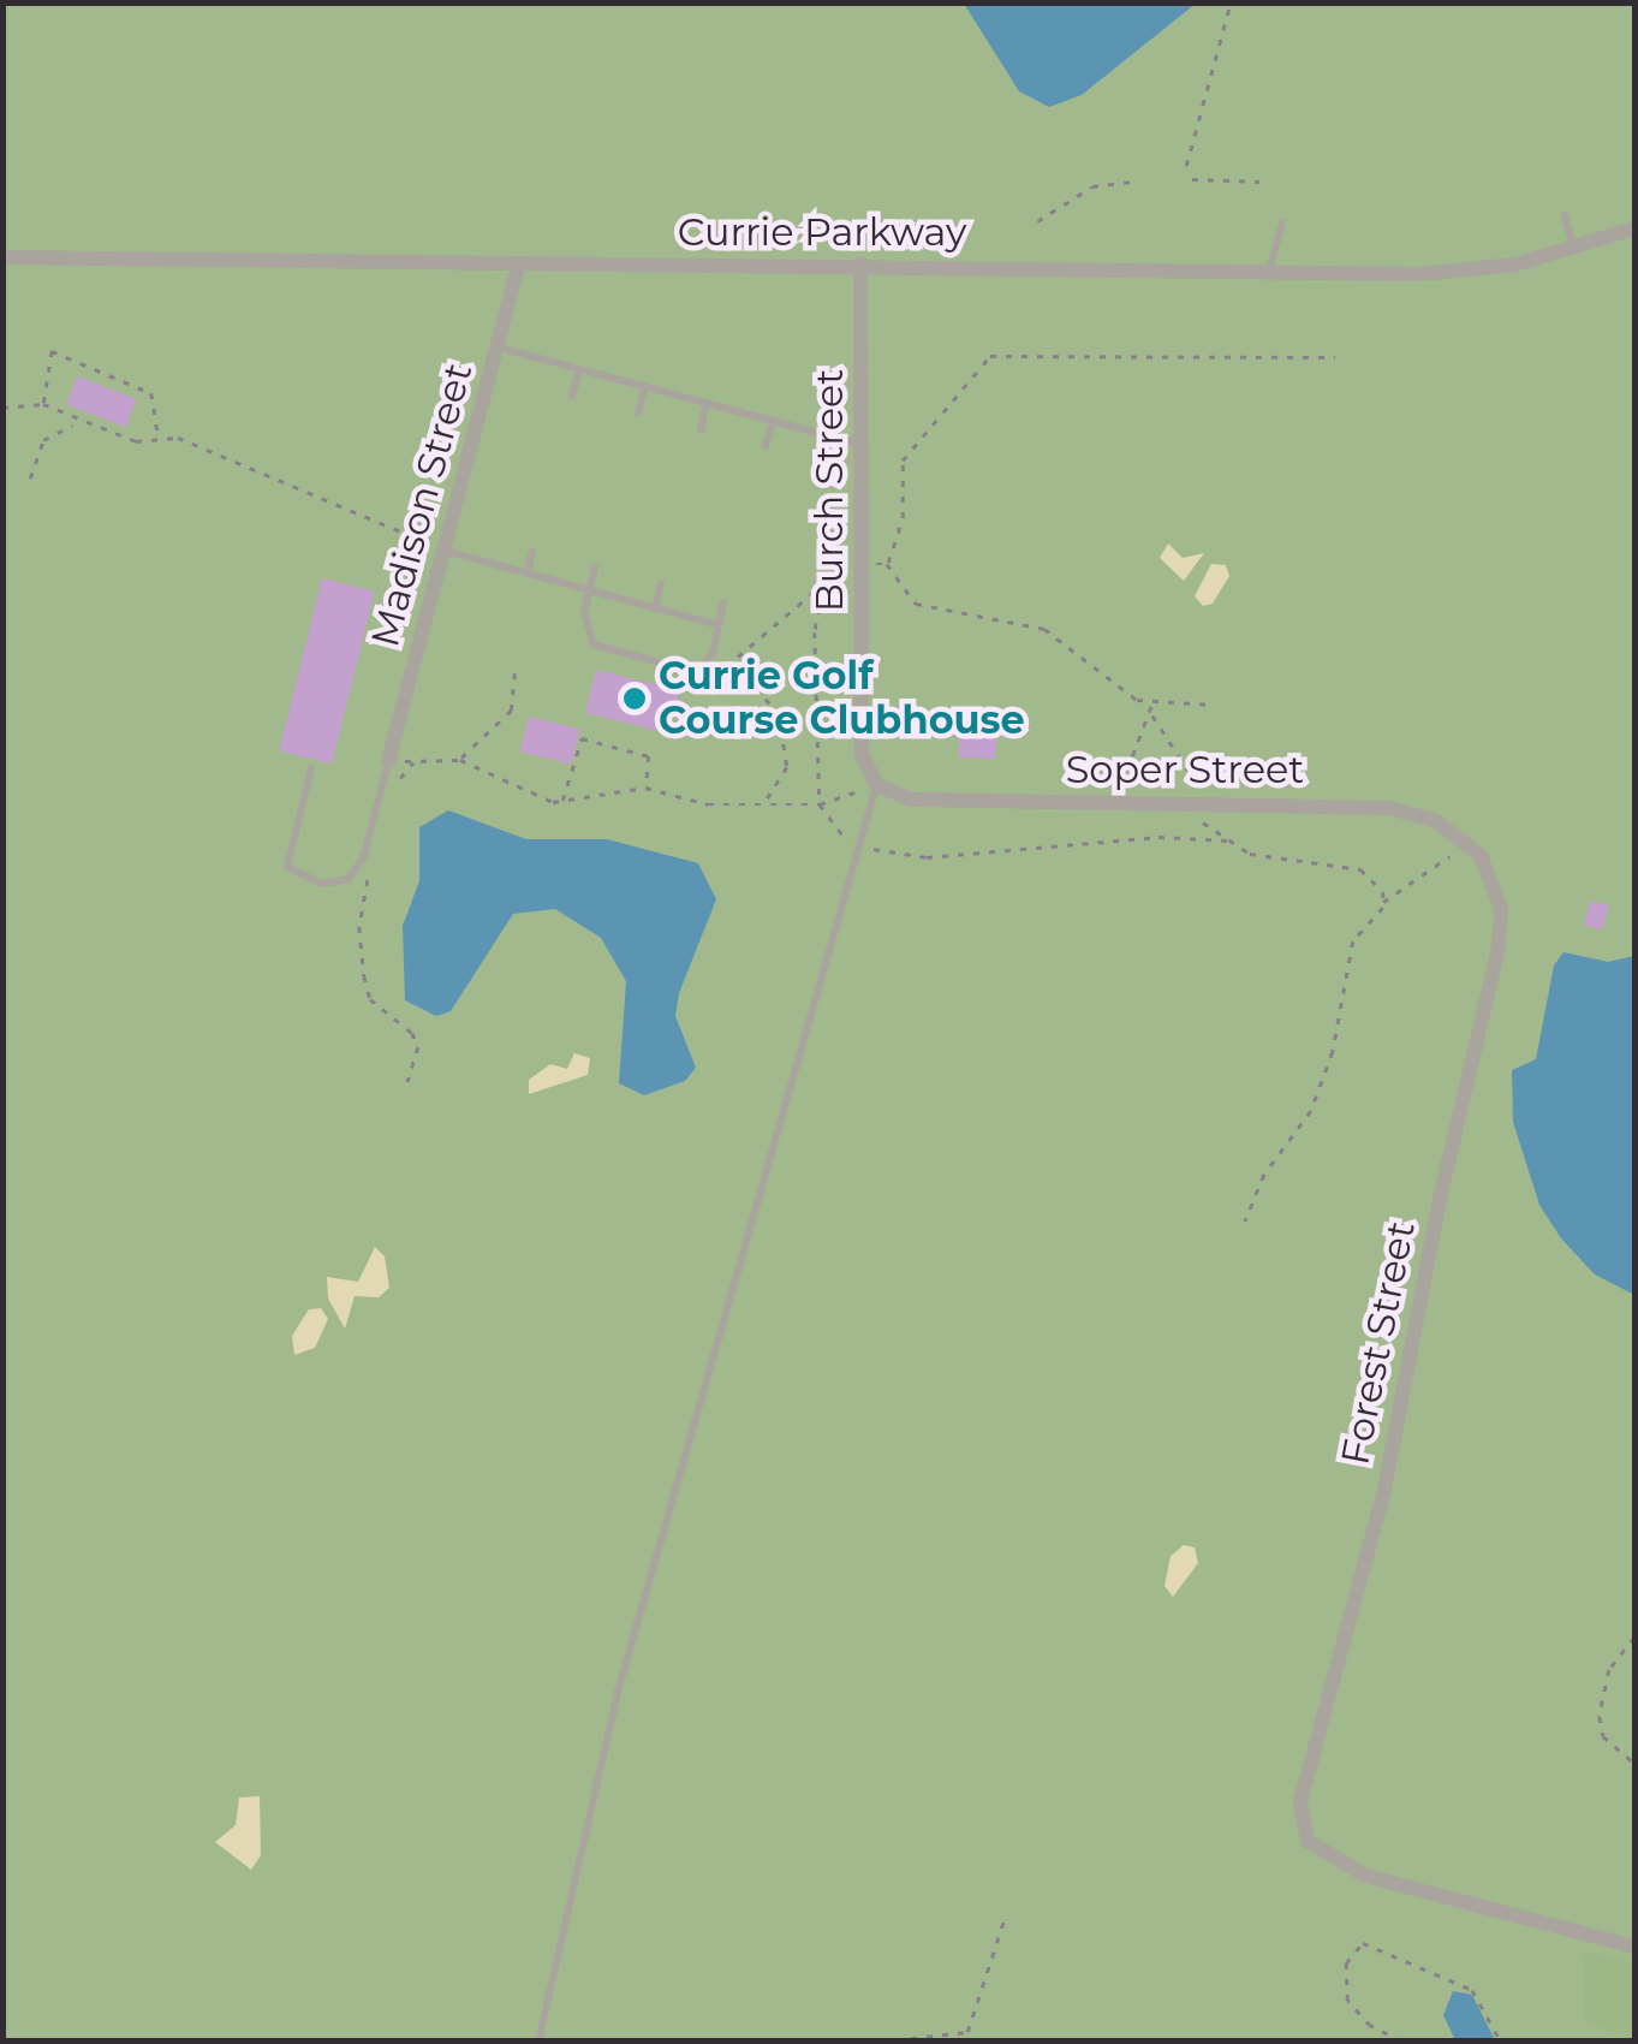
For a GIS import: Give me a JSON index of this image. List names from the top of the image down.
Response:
{
  "streets": {
    "street": [
      "Currie Parkway",
      "Burch Street",
      "Madison Street",
      "Soper Street",
      "Forest Street"
    ]
  },
  "crossings": [
    ["Currie Parkway", "Burch Street"],
    ["Currie Parkway", "Madison Street"],
    ["Burch Street", "Soper Street"],
    ["Soper Street", "Forest Street"]
  ],
  "places": ["Currie Golf Course Clubhouse"]
}
